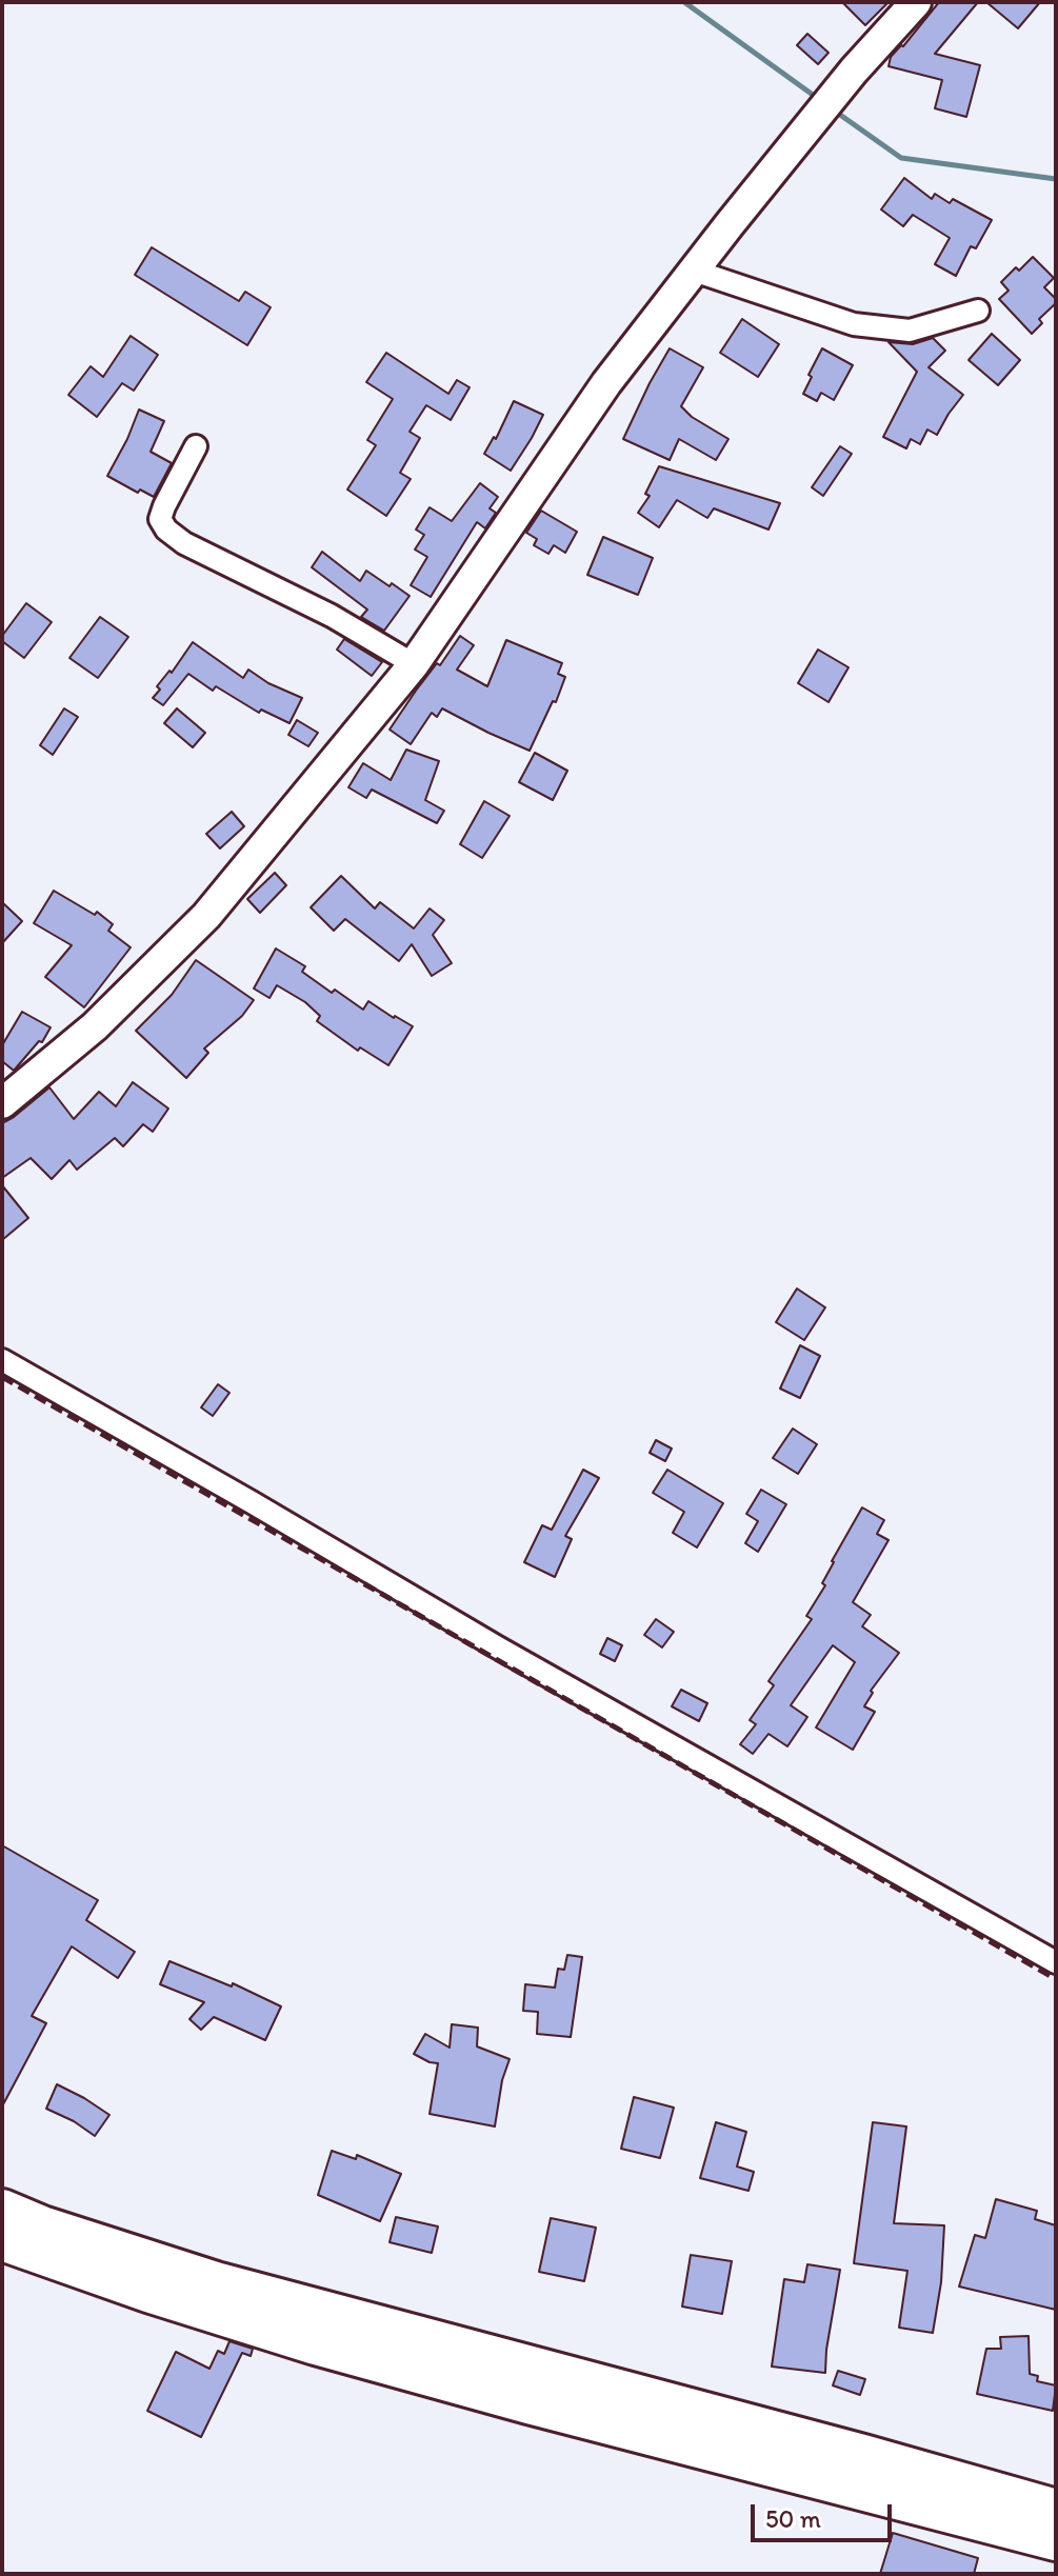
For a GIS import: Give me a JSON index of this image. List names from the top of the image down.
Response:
{
  "scale_bar": "50 m"
}
